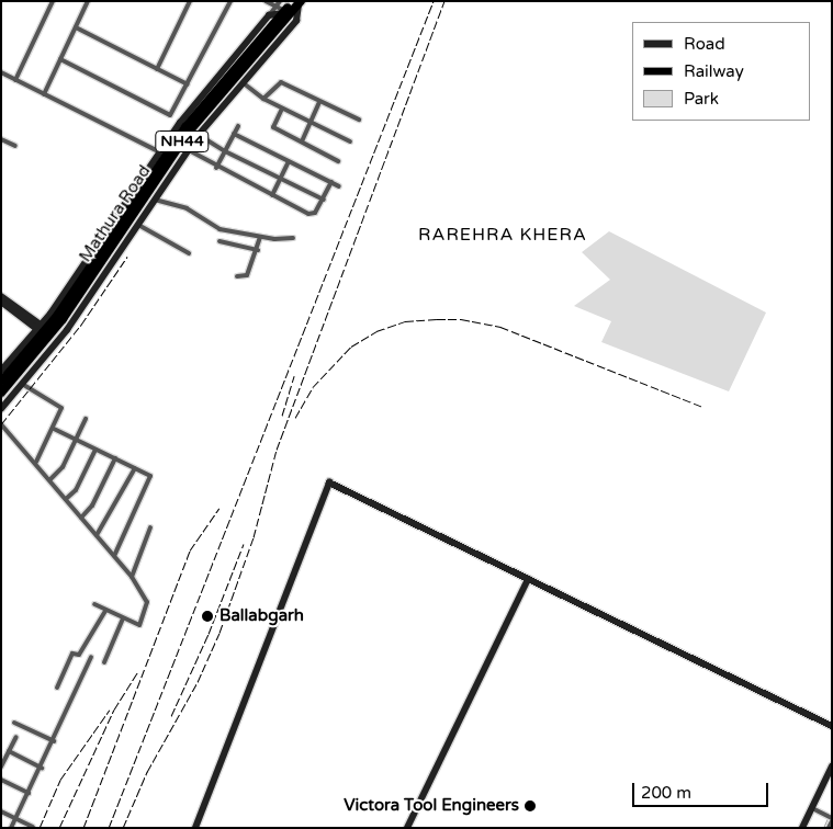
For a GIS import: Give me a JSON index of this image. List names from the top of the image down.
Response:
{
  "streets": {
    "highway": ["NH44", "Mathura Road"]
  },
  "districts": ["RAREHRA KHERA"],
  "places": ["Ballabgarh", "Victora Tool Engineers"],
  "legend": ["Road", "Railway", "Park"],
  "scale_bar": "200 m"
}
